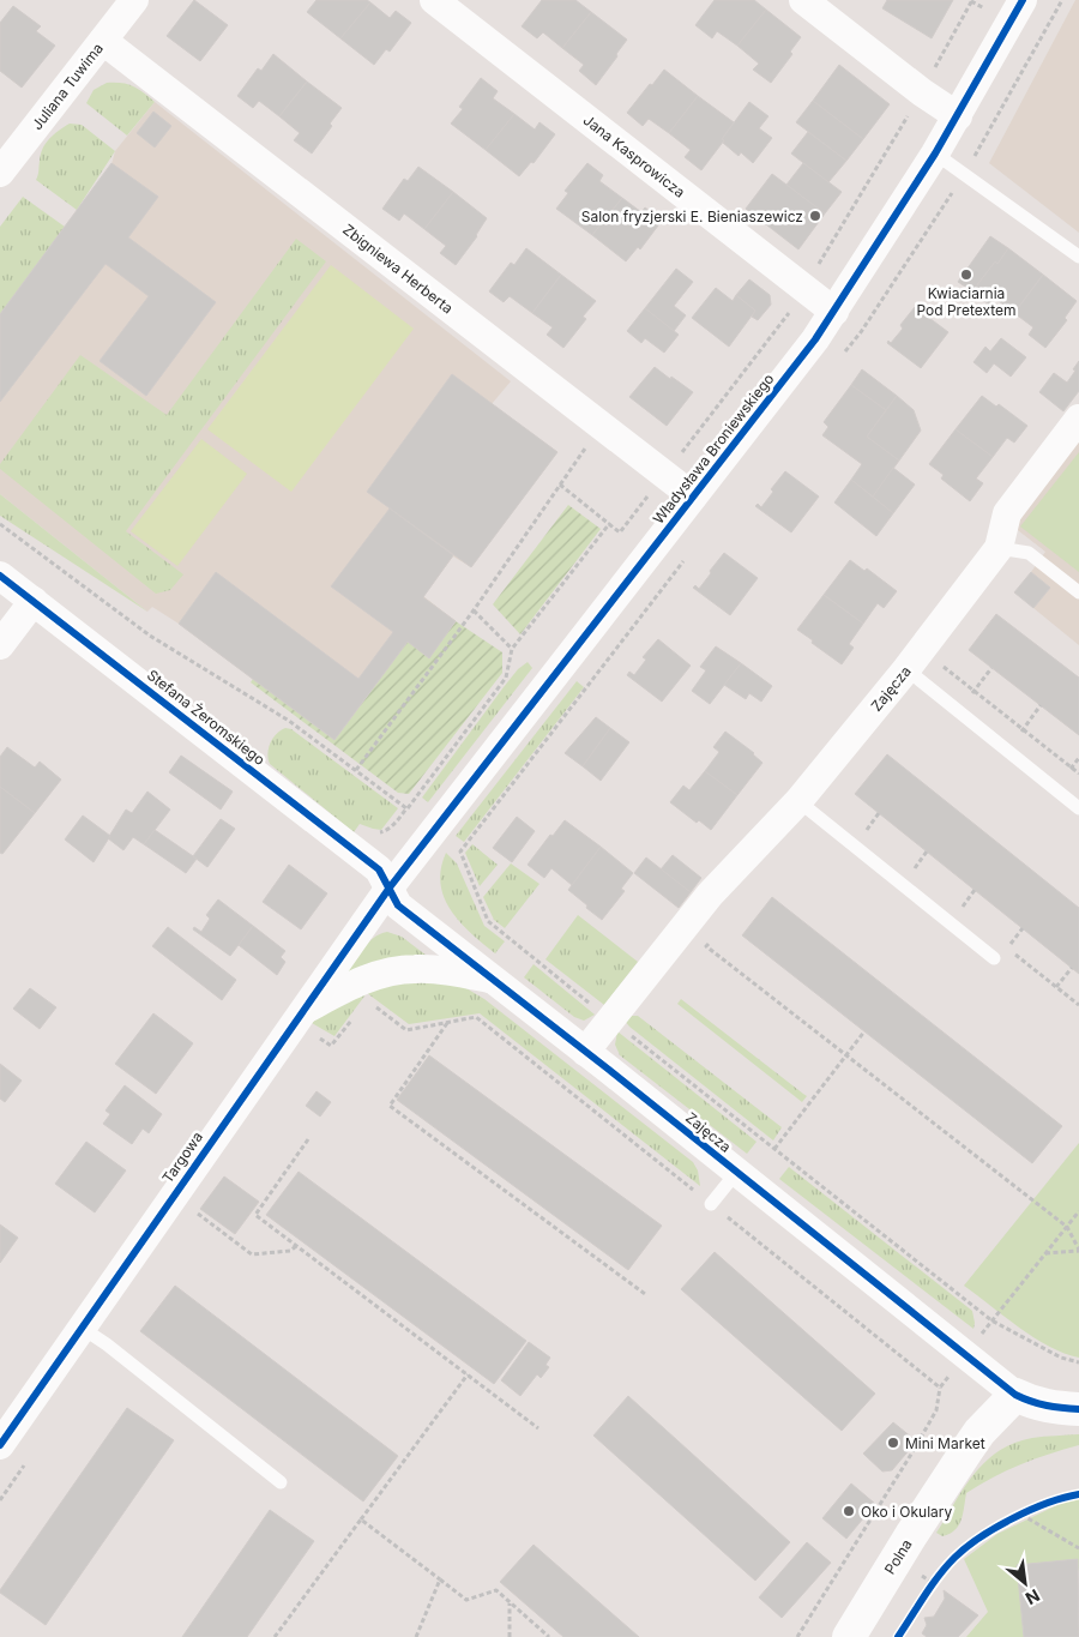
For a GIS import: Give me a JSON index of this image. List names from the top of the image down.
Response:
{
  "streets": {
    "street": [
      "Juliana Tuwima",
      "Jana Kasprowicza",
      "Zbigniewa Herberta",
      "Władysława Broniewskiego",
      "Zajęcza",
      "Stefana Żeromskiego",
      "Targowa",
      "Polna"
    ]
  },
  "crossings": [
    ["Juliana Tuwima", "Zbigniewa Herberta"],
    ["Jana Kasprowicza", "Władysława Broniewskiego"],
    ["Zbigniewa Herberta", "Władysława Broniewskiego"],
    ["Władysława Broniewskiego", "Zajęcza"],
    ["Władysława Broniewskiego", "Stefana Żeromskiego"],
    ["Władysława Broniewskiego", "Targowa"],
    ["Zajęcza", "Stefana Żeromskiego"],
    ["Zajęcza", "Targowa"],
    ["Zajęcza", "Polna"],
    ["Stefana Żeromskiego", "Targowa"]
  ],
  "places": [
    "Salon fryzjerski E. Bieniaszewicz",
    "Kwiaciarnia Pod Pretextem",
    "Mini Market",
    "Oko i Okulary"
  ],
  "north": "bottom right"
}
